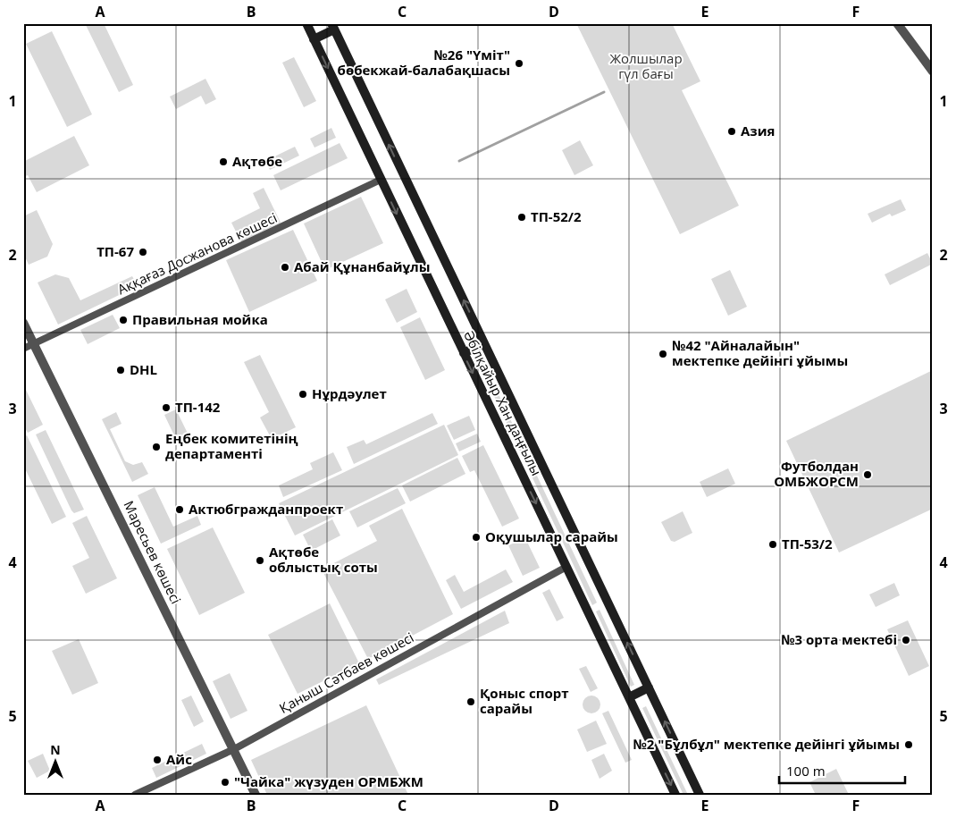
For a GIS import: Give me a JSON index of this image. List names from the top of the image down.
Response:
{
  "streets": {
    "main road": ["Әбілқайыр Хан даңғылы"],
    "street": ["Аққағаз Досжанова көшесі", "Маресьев көшесі", "Қаныш Сәтбаев көшесі"]
  },
  "crossings": [
    ["Аққағаз Досжанова көшесі", "Әбілқайыр Хан даңғылы"],
    ["Аққағаз Досжанова көшесі", "Маресьев көшесі"],
    ["Әбілқайыр Хан даңғылы", "Қаныш Сәтбаев көшесі"],
    ["Маресьев көшесі", "Қаныш Сәтбаев көшесі"]
  ],
  "parks": ["Жолшылар гүл бағы"],
  "places": [
    "№26 \"Үміт\" бөбекжай-балабақшасы",
    "Азия",
    "Ақтөбе",
    "ТП-52/2",
    "ТП-67",
    "Абай Құнанбайұлы",
    "Правильная мойка",
    "№42 \"Айналайын\" мектепке дейінгі ұйымы",
    "DHL",
    "Нұрдәулет",
    "ТП-142",
    "Еңбек комитетінің департаменті",
    "Футболдан ОМБЖОРСМ",
    "Актюбгражданпроект",
    "Оқушылар сарайы",
    "ТП-53/2",
    "Ақтөбе облыстық соты",
    "№3 орта мектебі",
    "Қоныс спорт сарайы",
    "№2 \"Бұлбұл\" мектепке дейінгі ұйымы",
    "Айс",
    "\"Чайка\" жүзуден ОРМБЖМ"
  ],
  "scale_bar": "100 m",
  "north": "top",
  "grid": {
    "columns": [
      "A",
      "B",
      "C",
      "D",
      "E",
      "F"
    ],
    "rows": [
      "1",
      "2",
      "3",
      "4",
      "5"
    ]
  }
}
